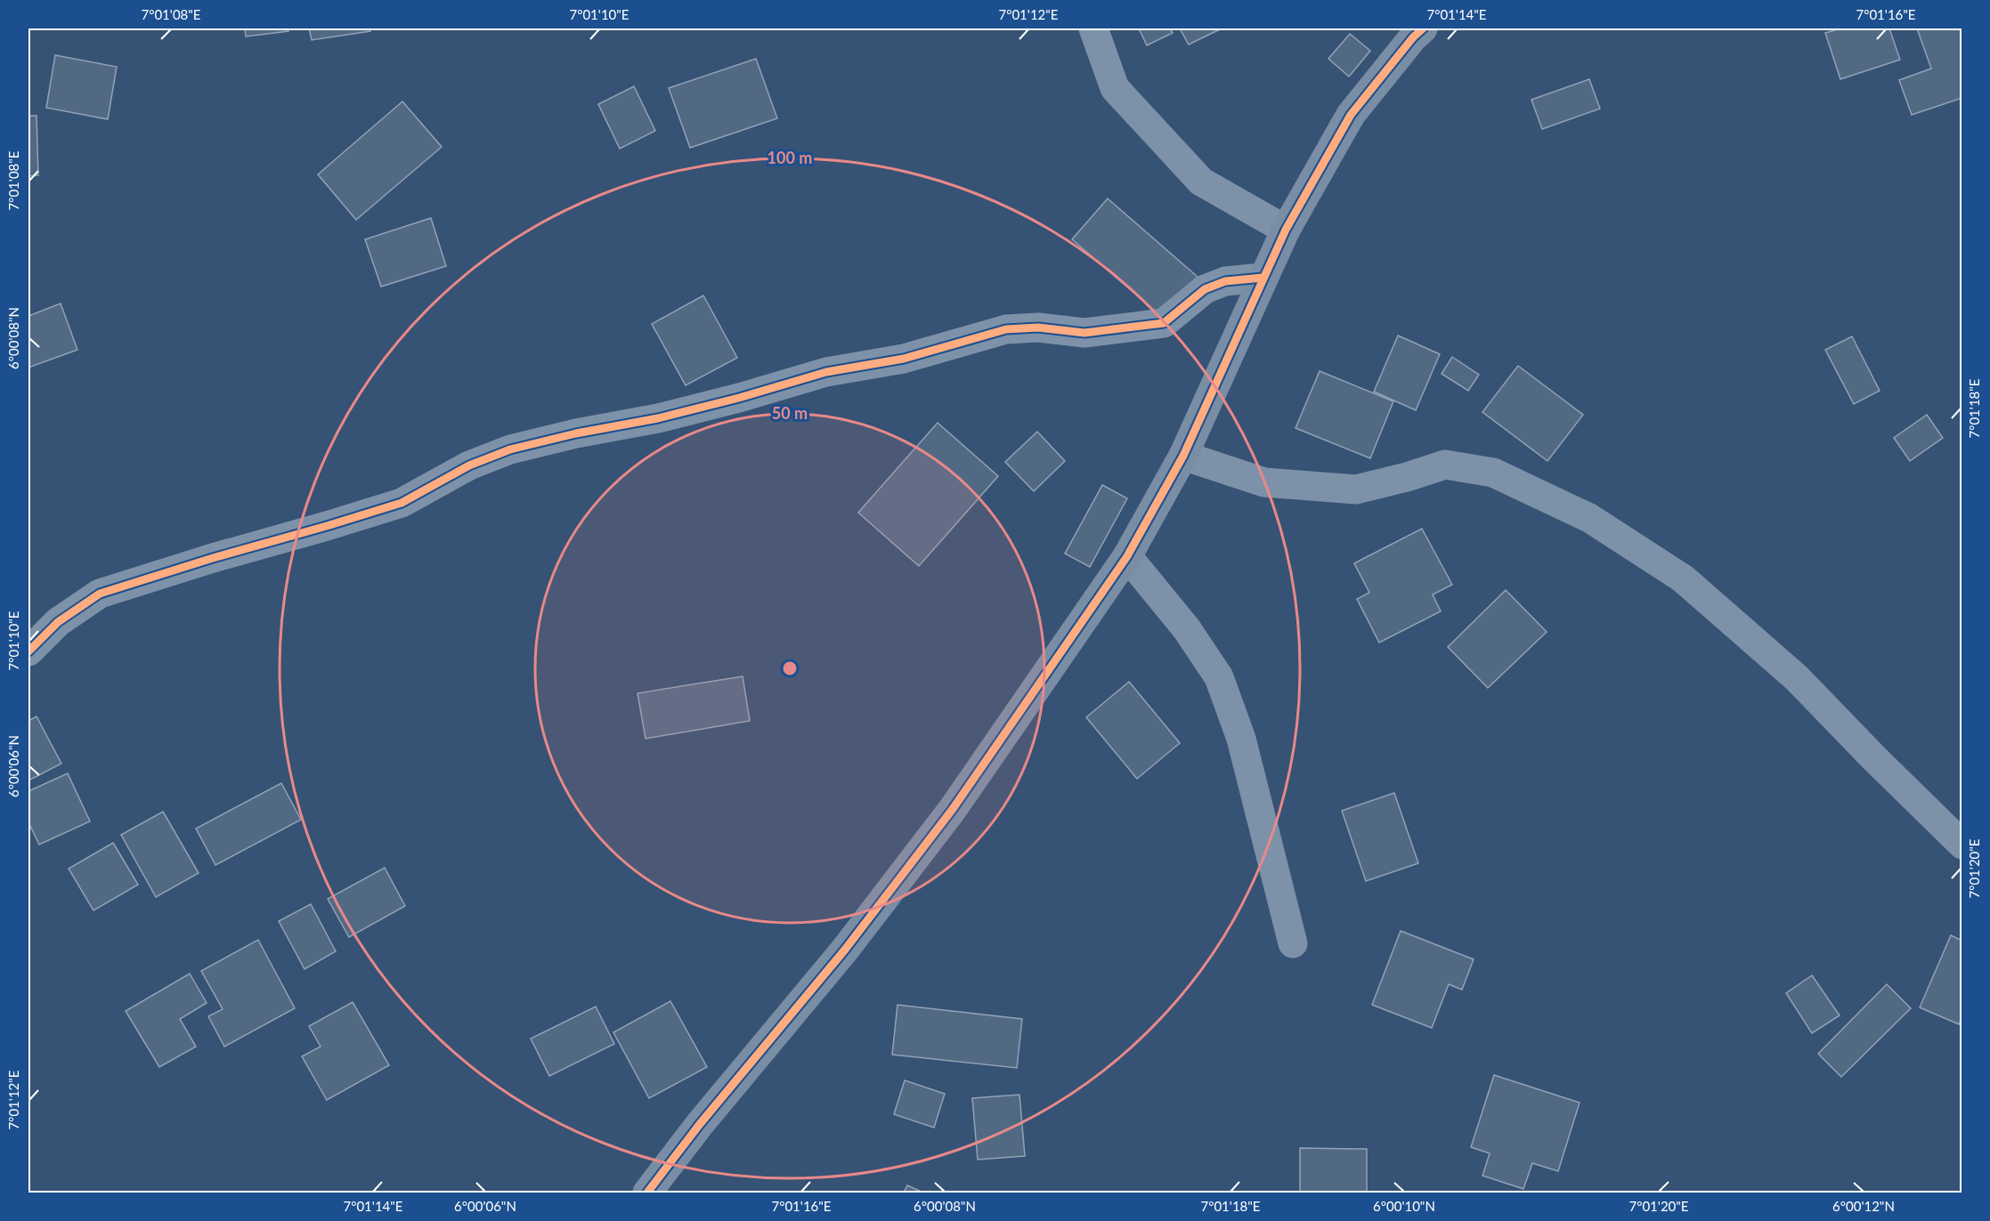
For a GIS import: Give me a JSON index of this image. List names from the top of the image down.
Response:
{
  "coordinates": [
    "7°01'08\"E",
    "7°01'10\"E",
    "7°01'12\"E",
    "7°01'14\"E",
    "7°01'16\"E",
    "6°00'08\"N",
    "7°01'18\"E",
    "6°00'06\"N",
    "7°01'20\"E",
    "6°00'10\"N",
    "6°00'12\"N"
  ],
  "rings": ["100 m", "50 m"]
}
